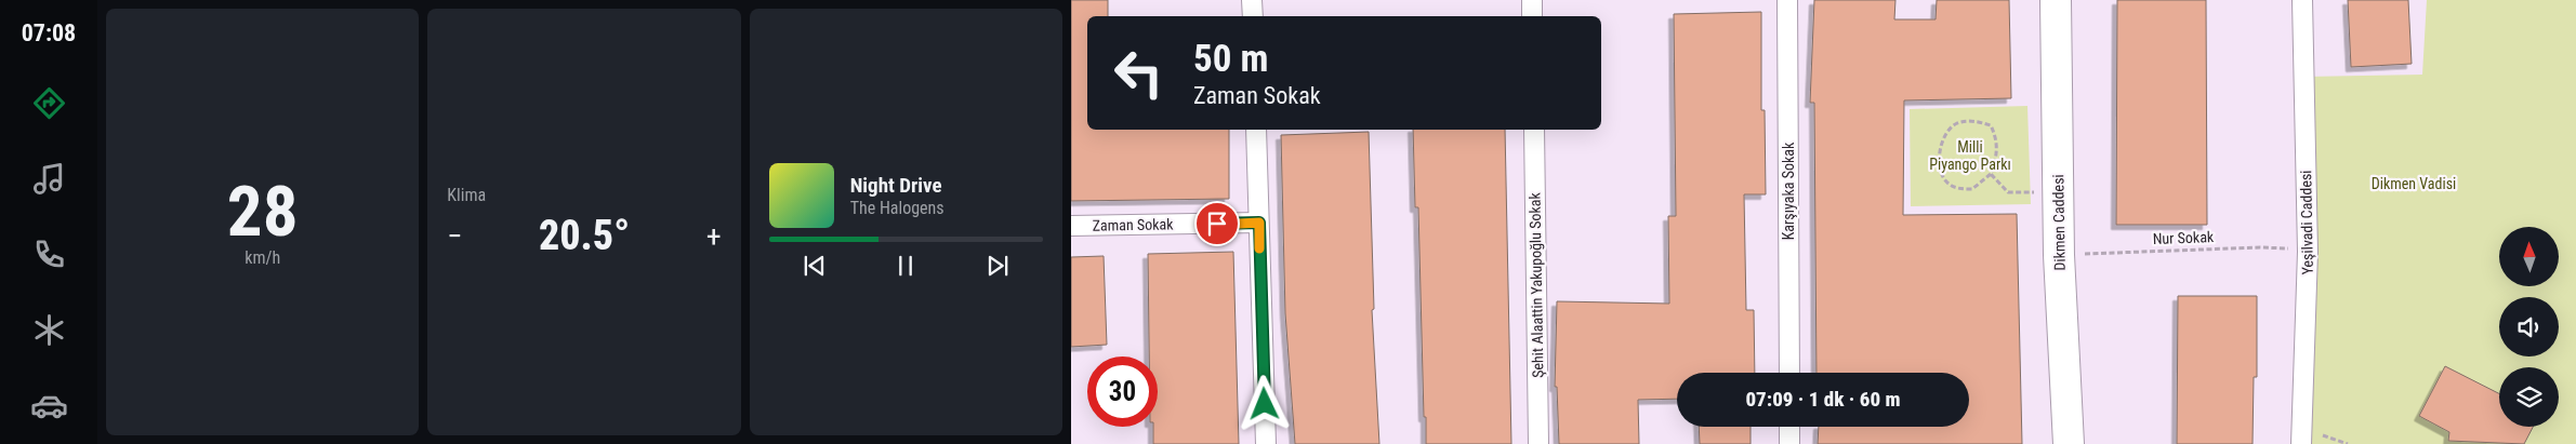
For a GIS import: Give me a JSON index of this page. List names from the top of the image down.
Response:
{
  "streets": {
    "main road": ["Dikmen Caddesi"],
    "street": [
      "Karşıyaka Sokak",
      "Yeşilvadi Caddesi",
      "Zaman Sokak",
      "Şehit Alaattin Yakupoğlu Sokak"
    ],
    "path": ["Nur Sokak"]
  },
  "crossings": [
    ["Dikmen Caddesi", "Nur Sokak"],
    ["Yeşilvadi Caddesi", "Nur Sokak"]
  ],
  "parks": ["Milli Piyango Parkı", "Dikmen Vadisi"],
  "north": "top",
  "page": {
    "tabs": "07:08",
    "tile": [
      ["28", "km/h"],
      "Klima"
    ],
    "turn": ["50 m", "Zaman Sokak"],
    "song": ["Night Drive", "The Halogens"],
    "heat": ["−", "20.5°", "+"],
    "limit": "30",
    "trip": "07:09 · 1 dk · 60 m"
  }
}
